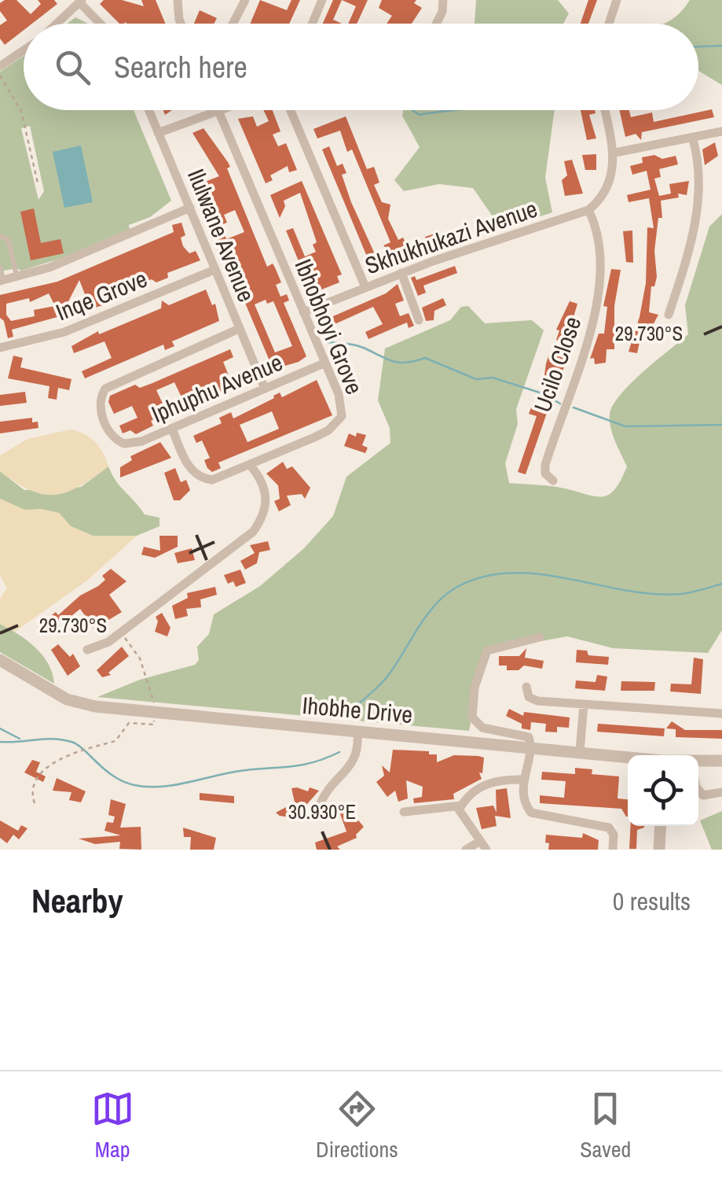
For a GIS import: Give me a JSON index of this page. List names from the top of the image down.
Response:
{
  "streets": {
    "street": [
      "Ilulwane Avenue",
      "Skhukhukazi Avenue",
      "Inqe Grove",
      "Ibhobhoyi Grove",
      "Ucilo Close",
      "Iphuphu Avenue",
      "Ihobhe Drive"
    ]
  },
  "crossings": [
    ["Ilulwane Avenue", "Inqe Grove"],
    ["Ilulwane Avenue", "Iphuphu Avenue"],
    ["Skhukhukazi Avenue", "Ibhobhoyi Grove"],
    ["Skhukhukazi Avenue", "Ucilo Close"],
    ["Ibhobhoyi Grove", "Iphuphu Avenue"]
  ],
  "page": {
    "search": "Search here",
    "heading": ["Nearby", "0 results"],
    "nav": ["Map", "Directions", "Saved"]
  },
  "coordinates": ["29.730°S", "30.930°E"]
}
